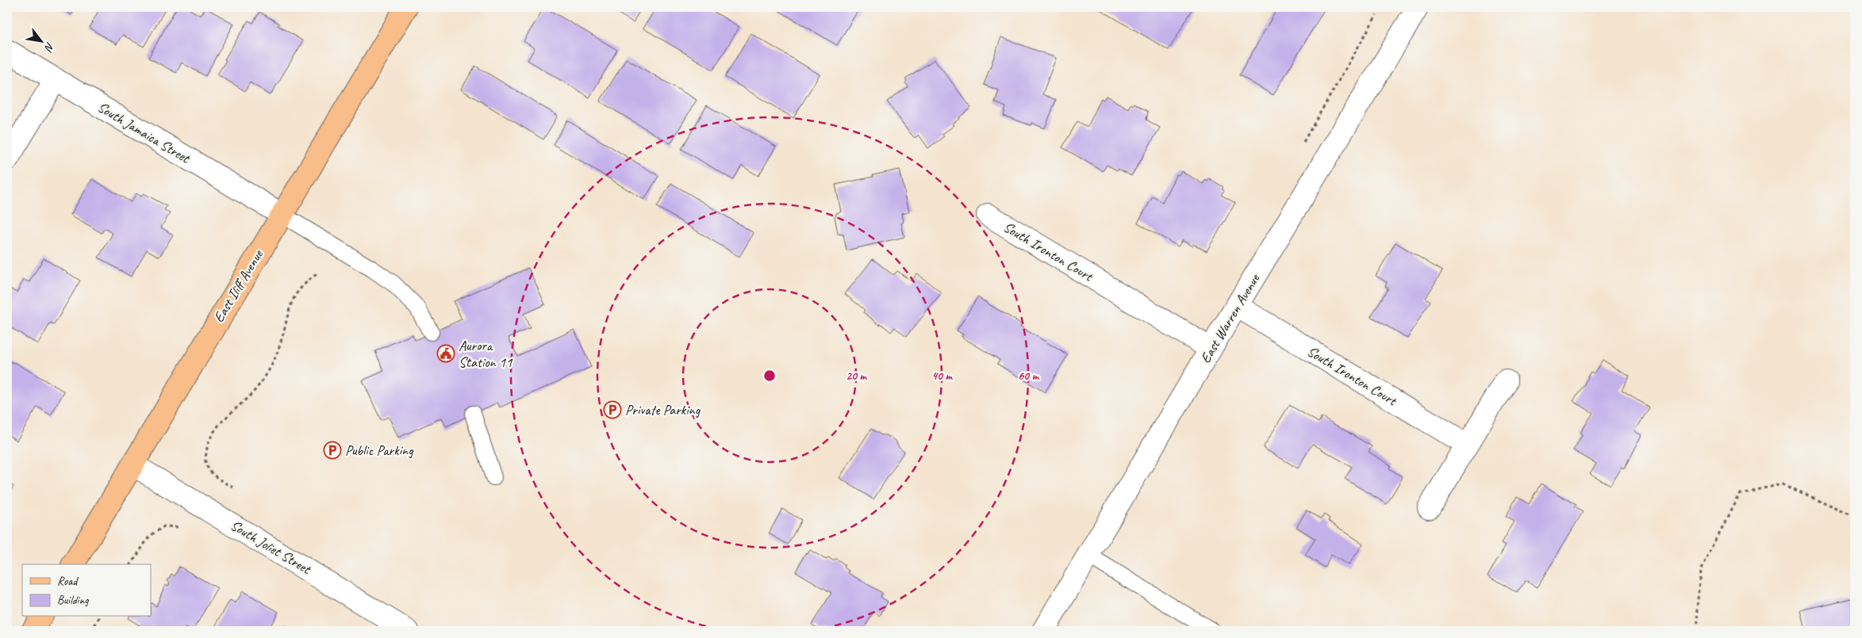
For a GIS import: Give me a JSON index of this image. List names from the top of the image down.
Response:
{
  "streets": {
    "main road": ["East Iliff Avenue"],
    "street": [
      "South Jamaica Street",
      "South Ironton Court",
      "East Warren Avenue",
      "South Joliet Street"
    ]
  },
  "crossings": [
    ["South Jamaica Street", "East Iliff Avenue"],
    ["South Ironton Court", "East Warren Avenue"],
    ["East Iliff Avenue", "South Joliet Street"]
  ],
  "places": {
    "public building": ["Aurora Station 11"],
    "parking": ["Private Parking", "Public Parking"]
  },
  "legend": ["Road", "Building"],
  "north": "bottom right",
  "rings": ["20 m", "40 m", "60 m"]
}
